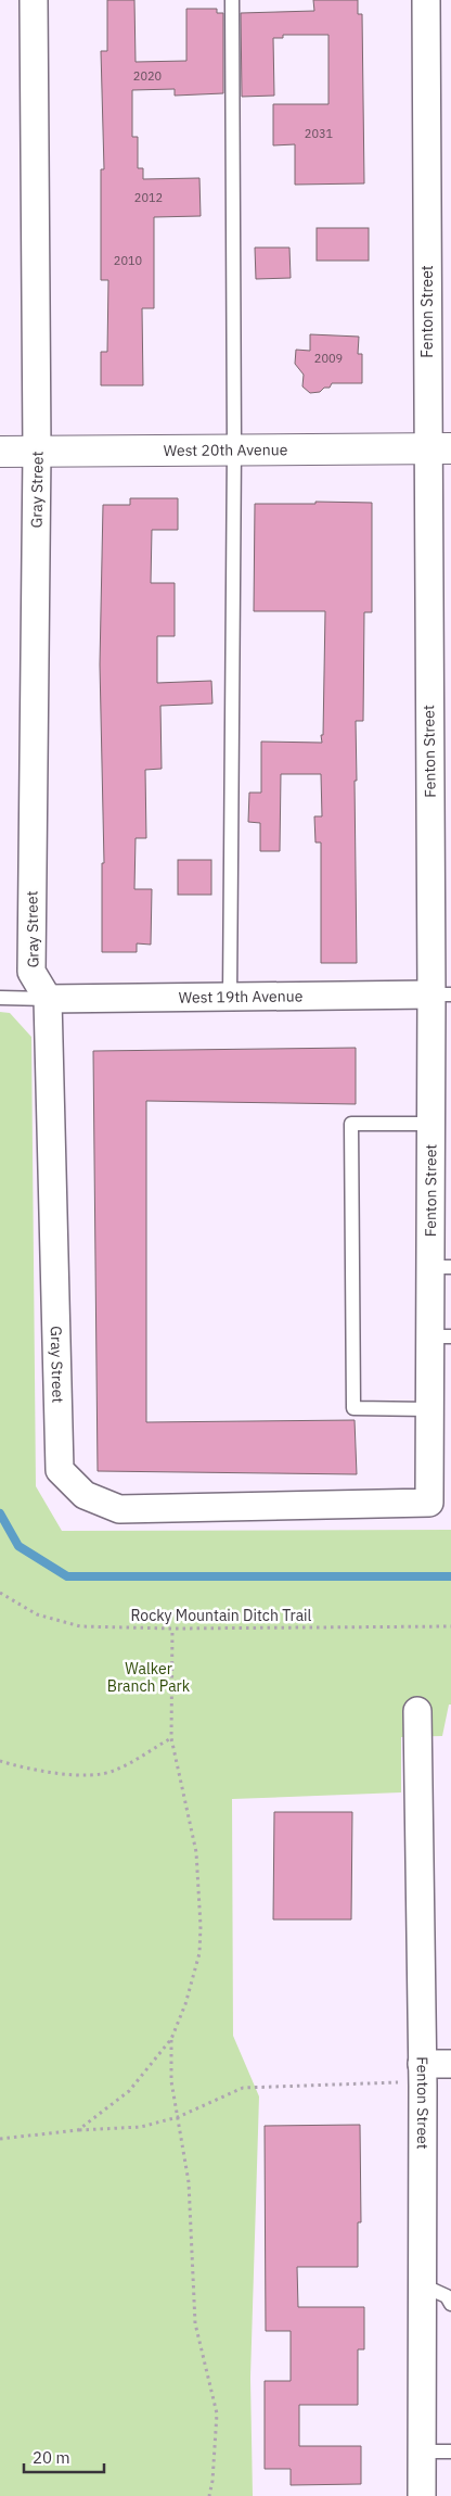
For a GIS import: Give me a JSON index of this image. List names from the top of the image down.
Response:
{
  "streets": {
    "street": [
      "Fenton Street",
      "West 20th Avenue",
      "Gray Street",
      "West 19th Avenue"
    ],
    "path": ["Rocky Mountain Ditch Trail"]
  },
  "crossings": [
    ["Fenton Street", "West 20th Avenue"],
    ["Fenton Street", "Gray Street"],
    ["Fenton Street", "West 19th Avenue"],
    ["West 20th Avenue", "Gray Street"],
    ["Gray Street", "West 19th Avenue"]
  ],
  "parks": ["Walker Branch Park"],
  "house_numbers": [
    "2020",
    "2031",
    "2012",
    "2010",
    "2009"
  ],
  "scale_bar": "20 m"
}
